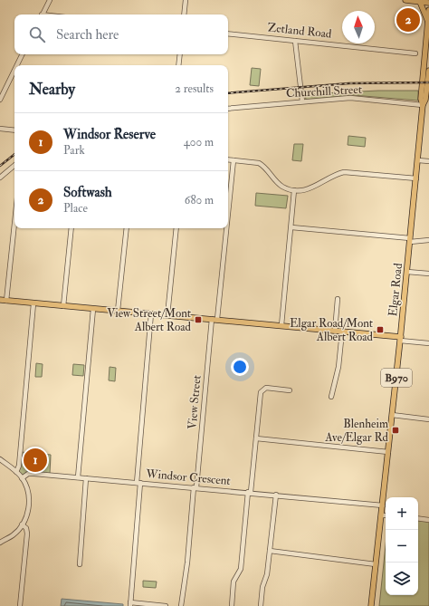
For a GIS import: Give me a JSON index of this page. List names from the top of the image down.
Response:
{
  "streets": {
    "main road": ["Elgar Road", "B970"],
    "street": [
      "Zetland Road",
      "Churchill Street",
      "View Street",
      "Windsor Crescent"
    ]
  },
  "crossings": [
    ["Churchill Street", "Elgar Road"],
    ["Elgar Road", "Windsor Crescent"],
    ["View Street", "Windsor Crescent"]
  ],
  "places": {
    "transit": ["View Street/Mont Albert Road", "Elgar Road/Mont Albert Road", "Blenheim Ave/Elgar Rd"]
  },
  "north": "top",
  "page": {
    "pins": ["2", "1"],
    "search": "Search here",
    "heading": ["Nearby", "2 results"],
    "list": [
      {
        "mark": "1",
        "name": "Windsor Reserve",
        "note": "Park",
        "value": "400 m"
      },
      {
        "mark": "2",
        "name": "Softwash",
        "note": "Place",
        "value": "680 m"
      }
    ],
    "map_buttons": ["+", "−"]
  }
}
